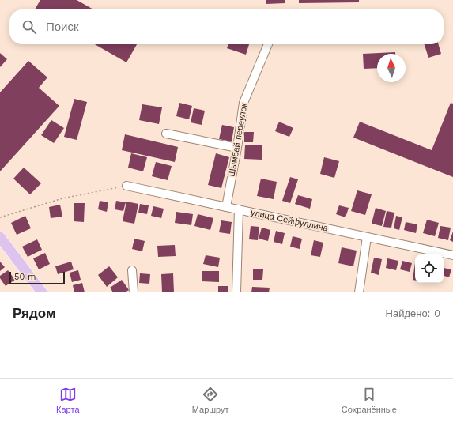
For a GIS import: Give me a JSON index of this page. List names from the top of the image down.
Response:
{
  "streets": {
    "street": ["Шымбай переулок", "улица Сейфуллина"]
  },
  "crossings": [
    ["Шымбай переулок", "улица Сейфуллина"]
  ],
  "scale_bar": "50 m",
  "north": "top",
  "page": {
    "search": "Поиск",
    "scale": "50 m",
    "heading": ["Рядом", "Найдено: 0"],
    "nav": ["Карта", "Маршрут", "Сохранённые"]
  }
}
